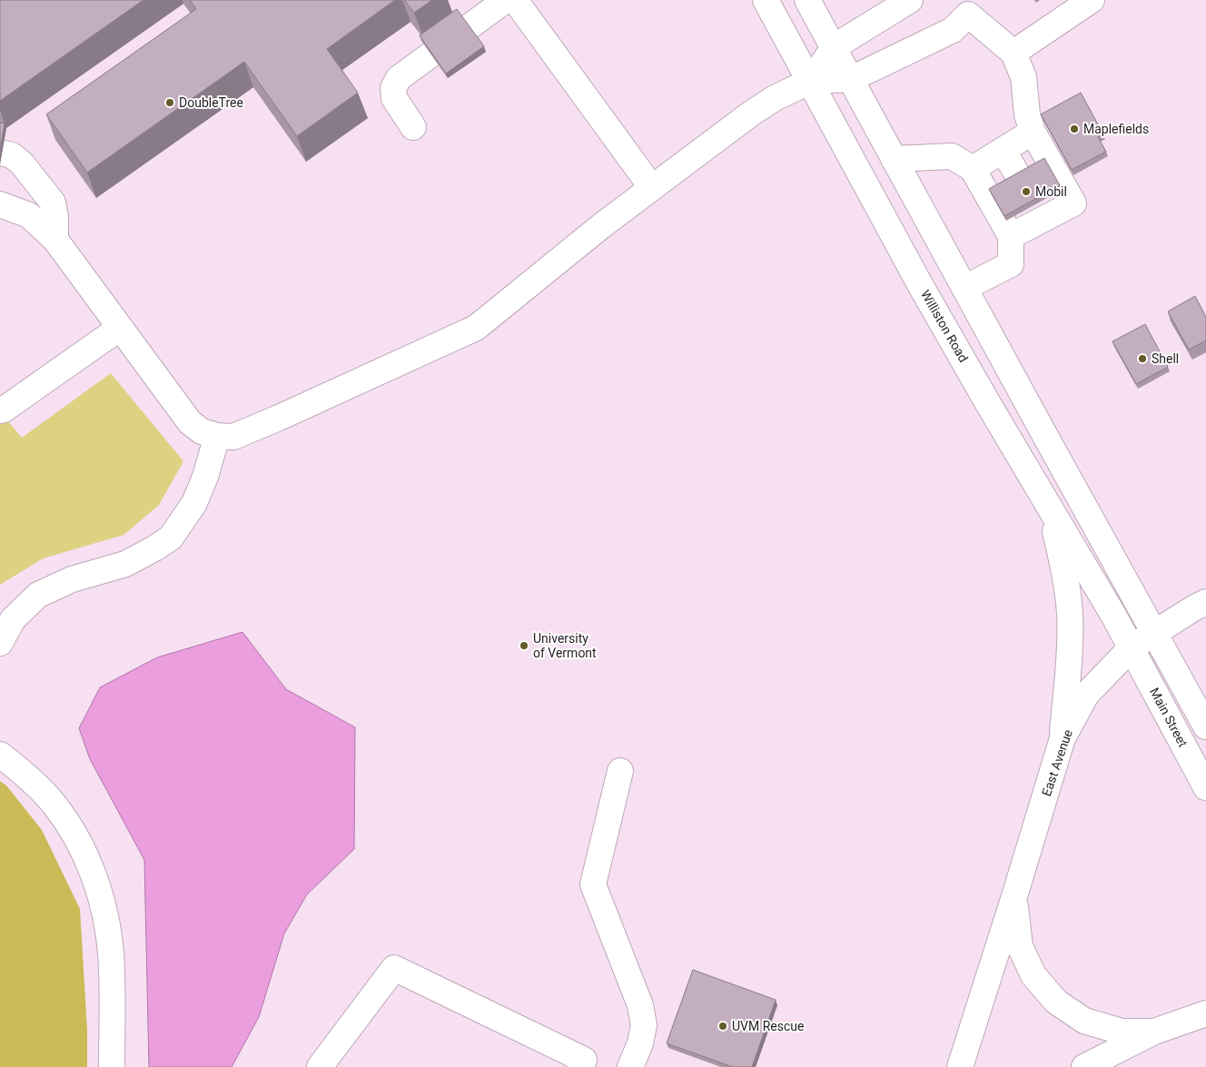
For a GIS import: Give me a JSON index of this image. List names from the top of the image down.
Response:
{
  "streets": {
    "main road": ["Williston Road", "Main Street", "East Avenue"]
  },
  "crossings": [
    ["Williston Road", "Main Street"],
    ["Williston Road", "East Avenue"],
    ["Main Street", "East Avenue"]
  ],
  "places": [
    "DoubleTree",
    "Maplefields",
    "Mobil",
    "Shell",
    "University of Vermont",
    "UVM Rescue"
  ]
}
